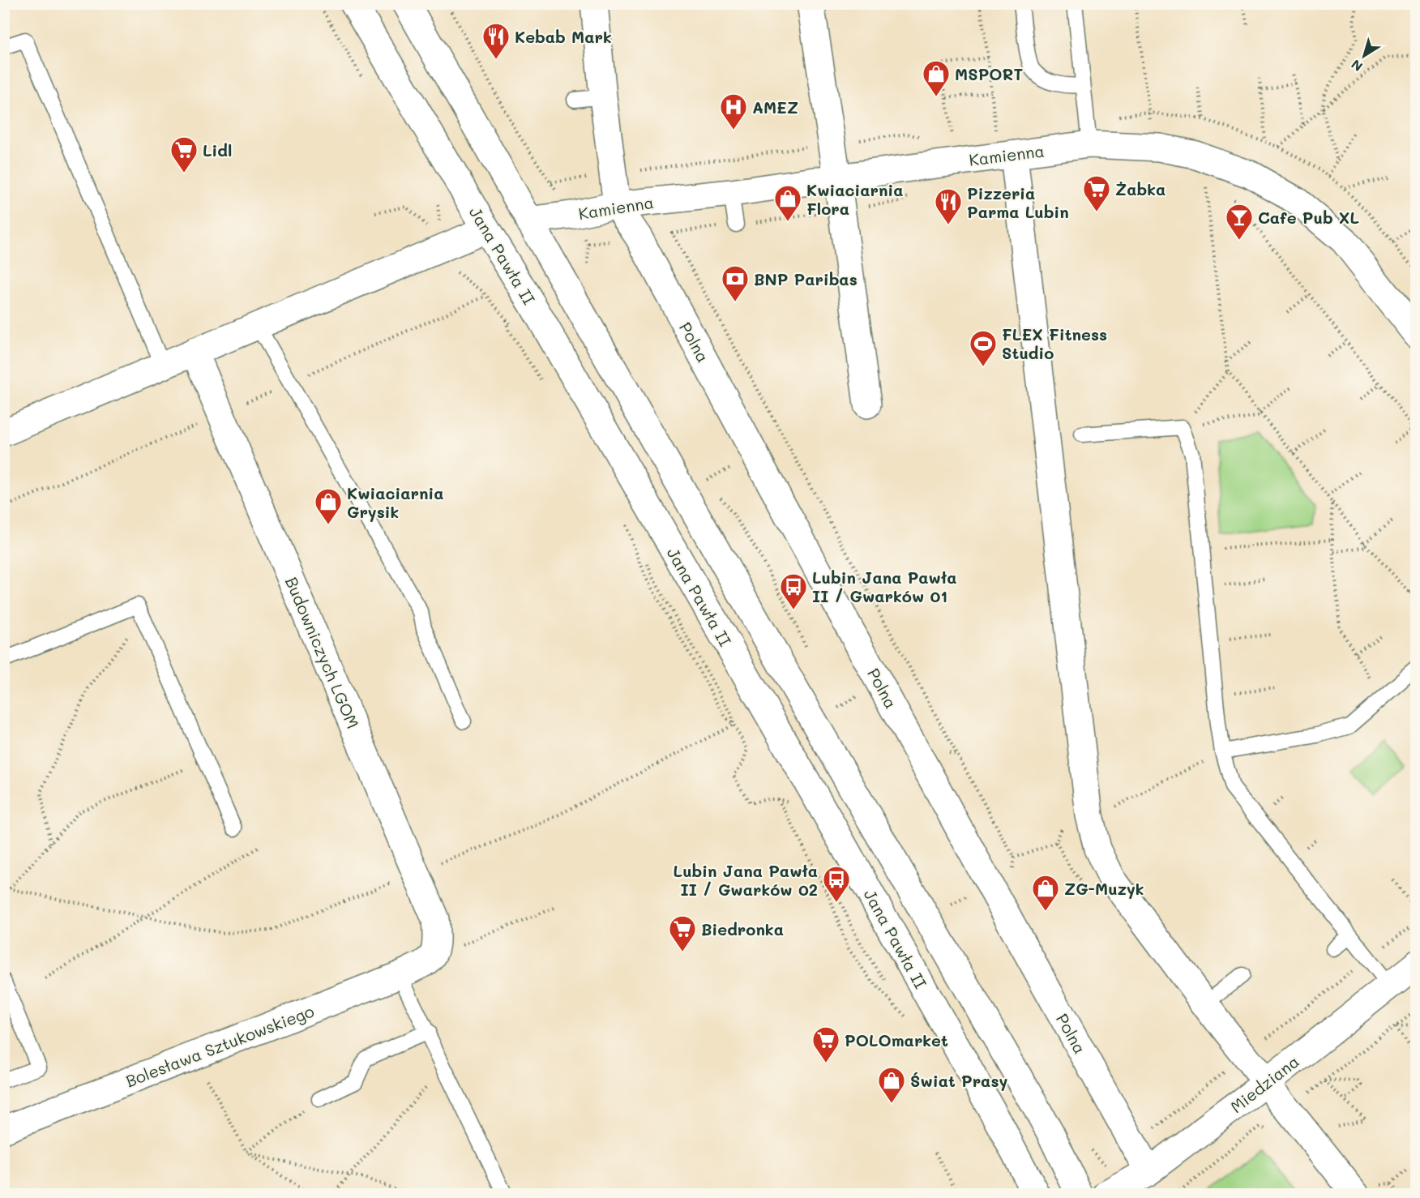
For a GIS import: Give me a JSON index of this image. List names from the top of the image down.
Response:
{
  "streets": {
    "street": [
      "Kamienna",
      "Jana Pawła II",
      "Polna",
      "Budowniczych LGOM",
      "Bolesława Sztukowskiego",
      "Miedziana"
    ]
  },
  "crossings": [
    ["Kamienna", "Jana Pawła II"],
    ["Kamienna", "Polna"],
    ["Polna", "Miedziana"],
    ["Budowniczych LGOM", "Bolesława Sztukowskiego"]
  ],
  "places": {
    "restaurant": ["Kebab Mark", "Pizzeria Parma Lubin"],
    "shop": [
      "MSPORT",
      "Kwiaciarnia Flora",
      "Kwiaciarnia Grysik",
      "ZG-Muzyk",
      "Świat Prasy"
    ],
    "hospital": ["AMEZ"],
    "supermarket": [
      "Lidl",
      "Żabka",
      "Biedronka",
      "POLOmarket"
    ],
    "bar": ["Cafe Pub XL"],
    "bank": ["BNP Paribas"],
    "sports": ["FLEX Fitness Studio"],
    "bus stop": ["Lubin Jana Pawła II / Gwarków 01", "Lubin Jana Pawła II / Gwarków 02"]
  },
  "north": "bottom left"
}
